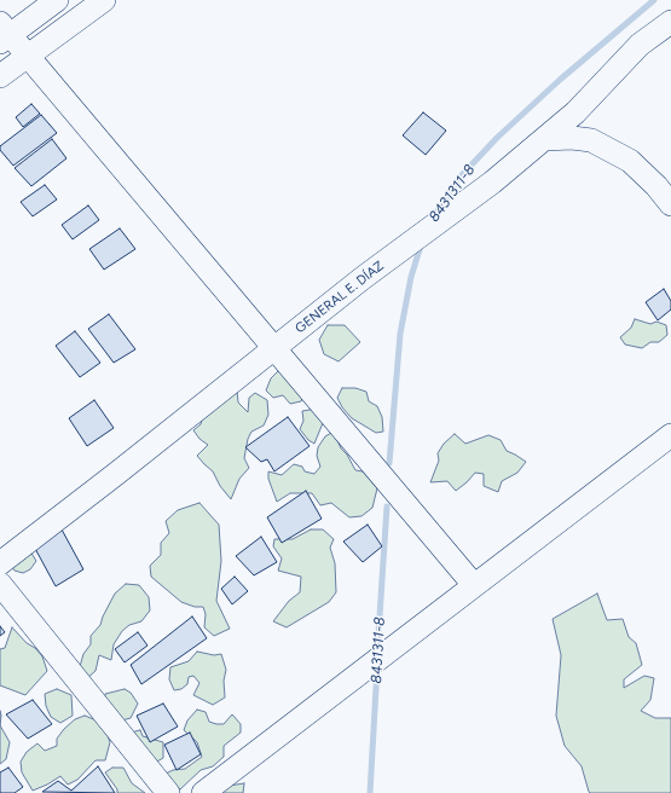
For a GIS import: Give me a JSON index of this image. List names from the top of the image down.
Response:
{
  "streets": {
    "street": ["GENERAL E. DÍAZ"]
  },
  "water": ["8431311-8"]
}
